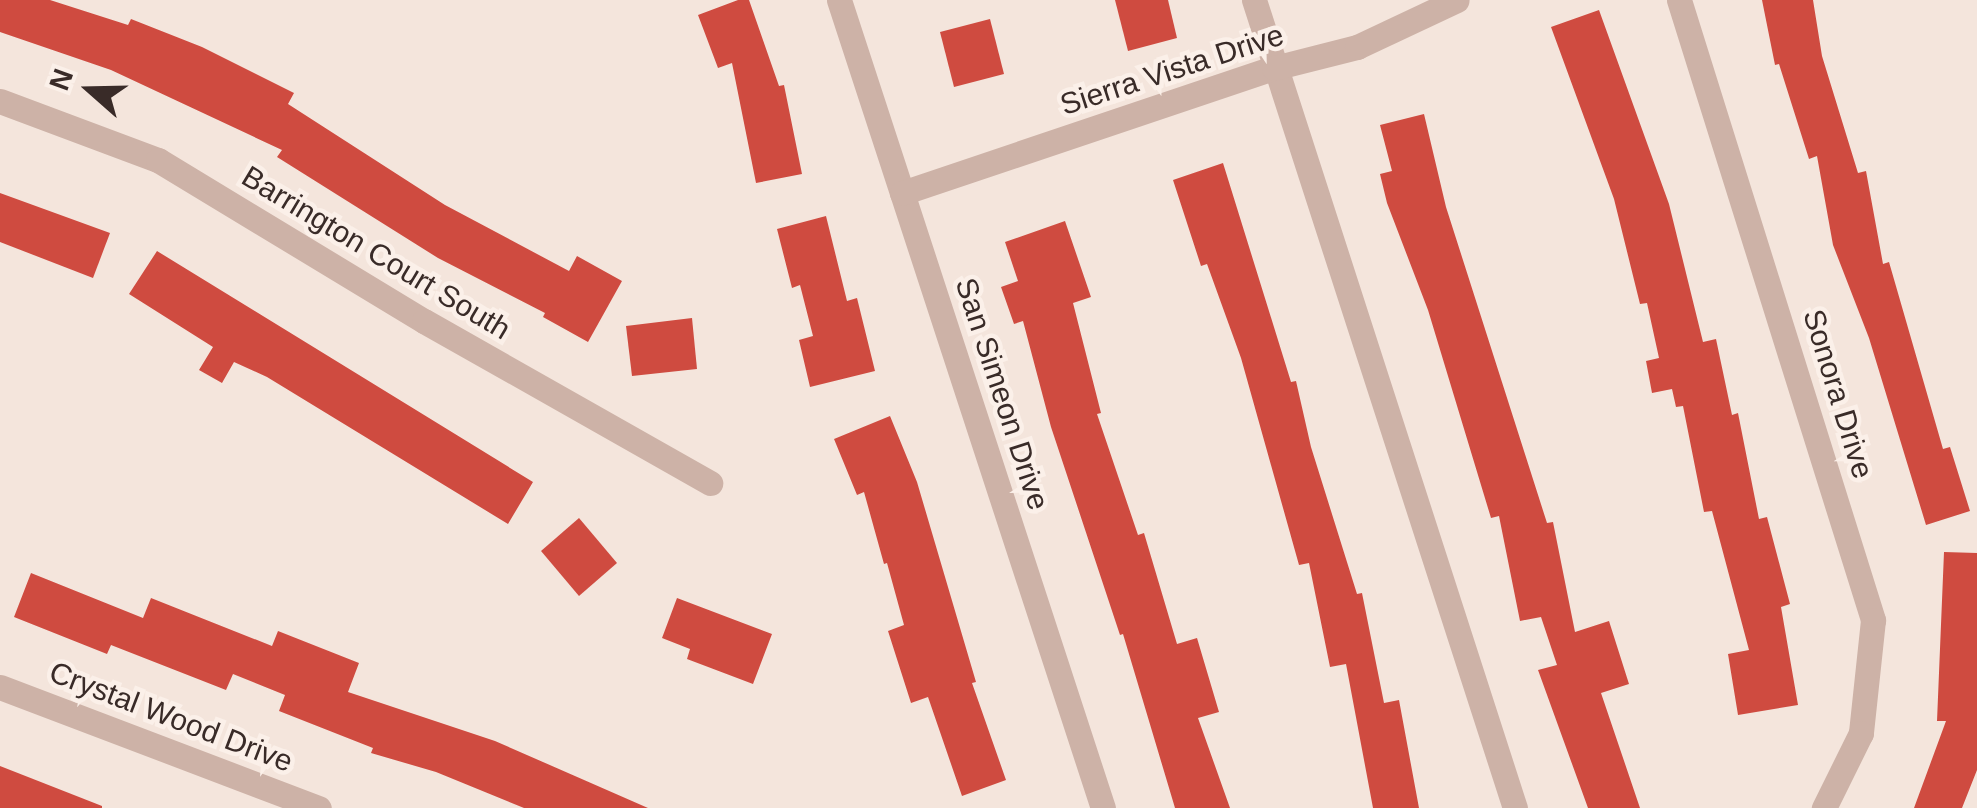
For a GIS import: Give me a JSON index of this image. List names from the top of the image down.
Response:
{
  "streets": {
    "street": [
      "Sierra Vista Drive",
      "Barrington Court South",
      "San Simeon Drive",
      "Sonora Drive",
      "Crystal Wood Drive"
    ]
  },
  "crossings": [
    ["Sierra Vista Drive", "San Simeon Drive"]
  ],
  "north": "left"
}
